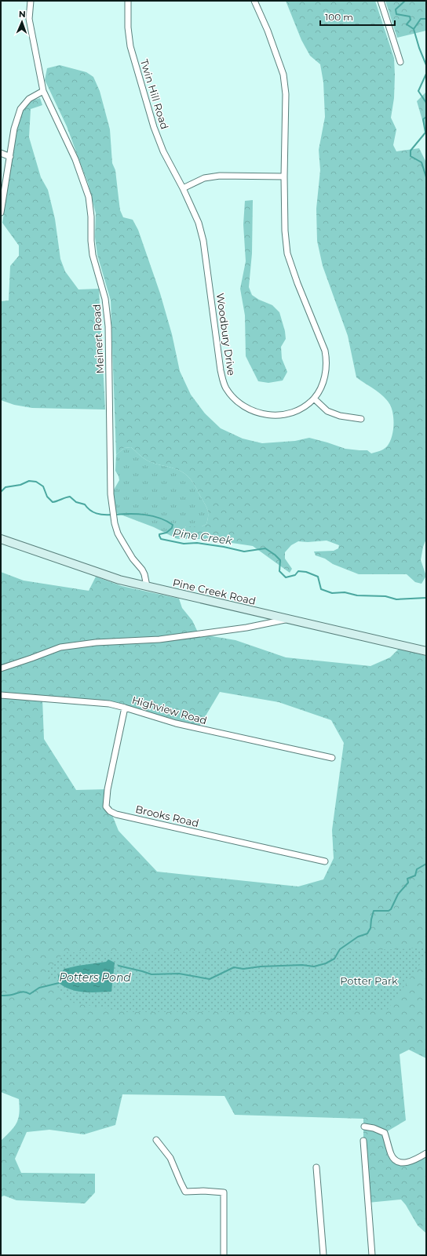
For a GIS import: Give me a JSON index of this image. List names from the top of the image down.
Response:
{
  "streets": {
    "street": [
      "Twin Hill Road",
      "Woodbury Drive",
      "Meinert Road",
      "Pine Creek Road",
      "Highview Road",
      "Brooks Road"
    ]
  },
  "crossings": [
    ["Twin Hill Road", "Woodbury Drive"],
    ["Meinert Road", "Pine Creek Road"],
    ["Highview Road", "Brooks Road"]
  ],
  "water": ["Pine Creek", "Potters Pond"],
  "parks": ["Potter Park"],
  "scale_bar": "100 m",
  "north": "top"
}
